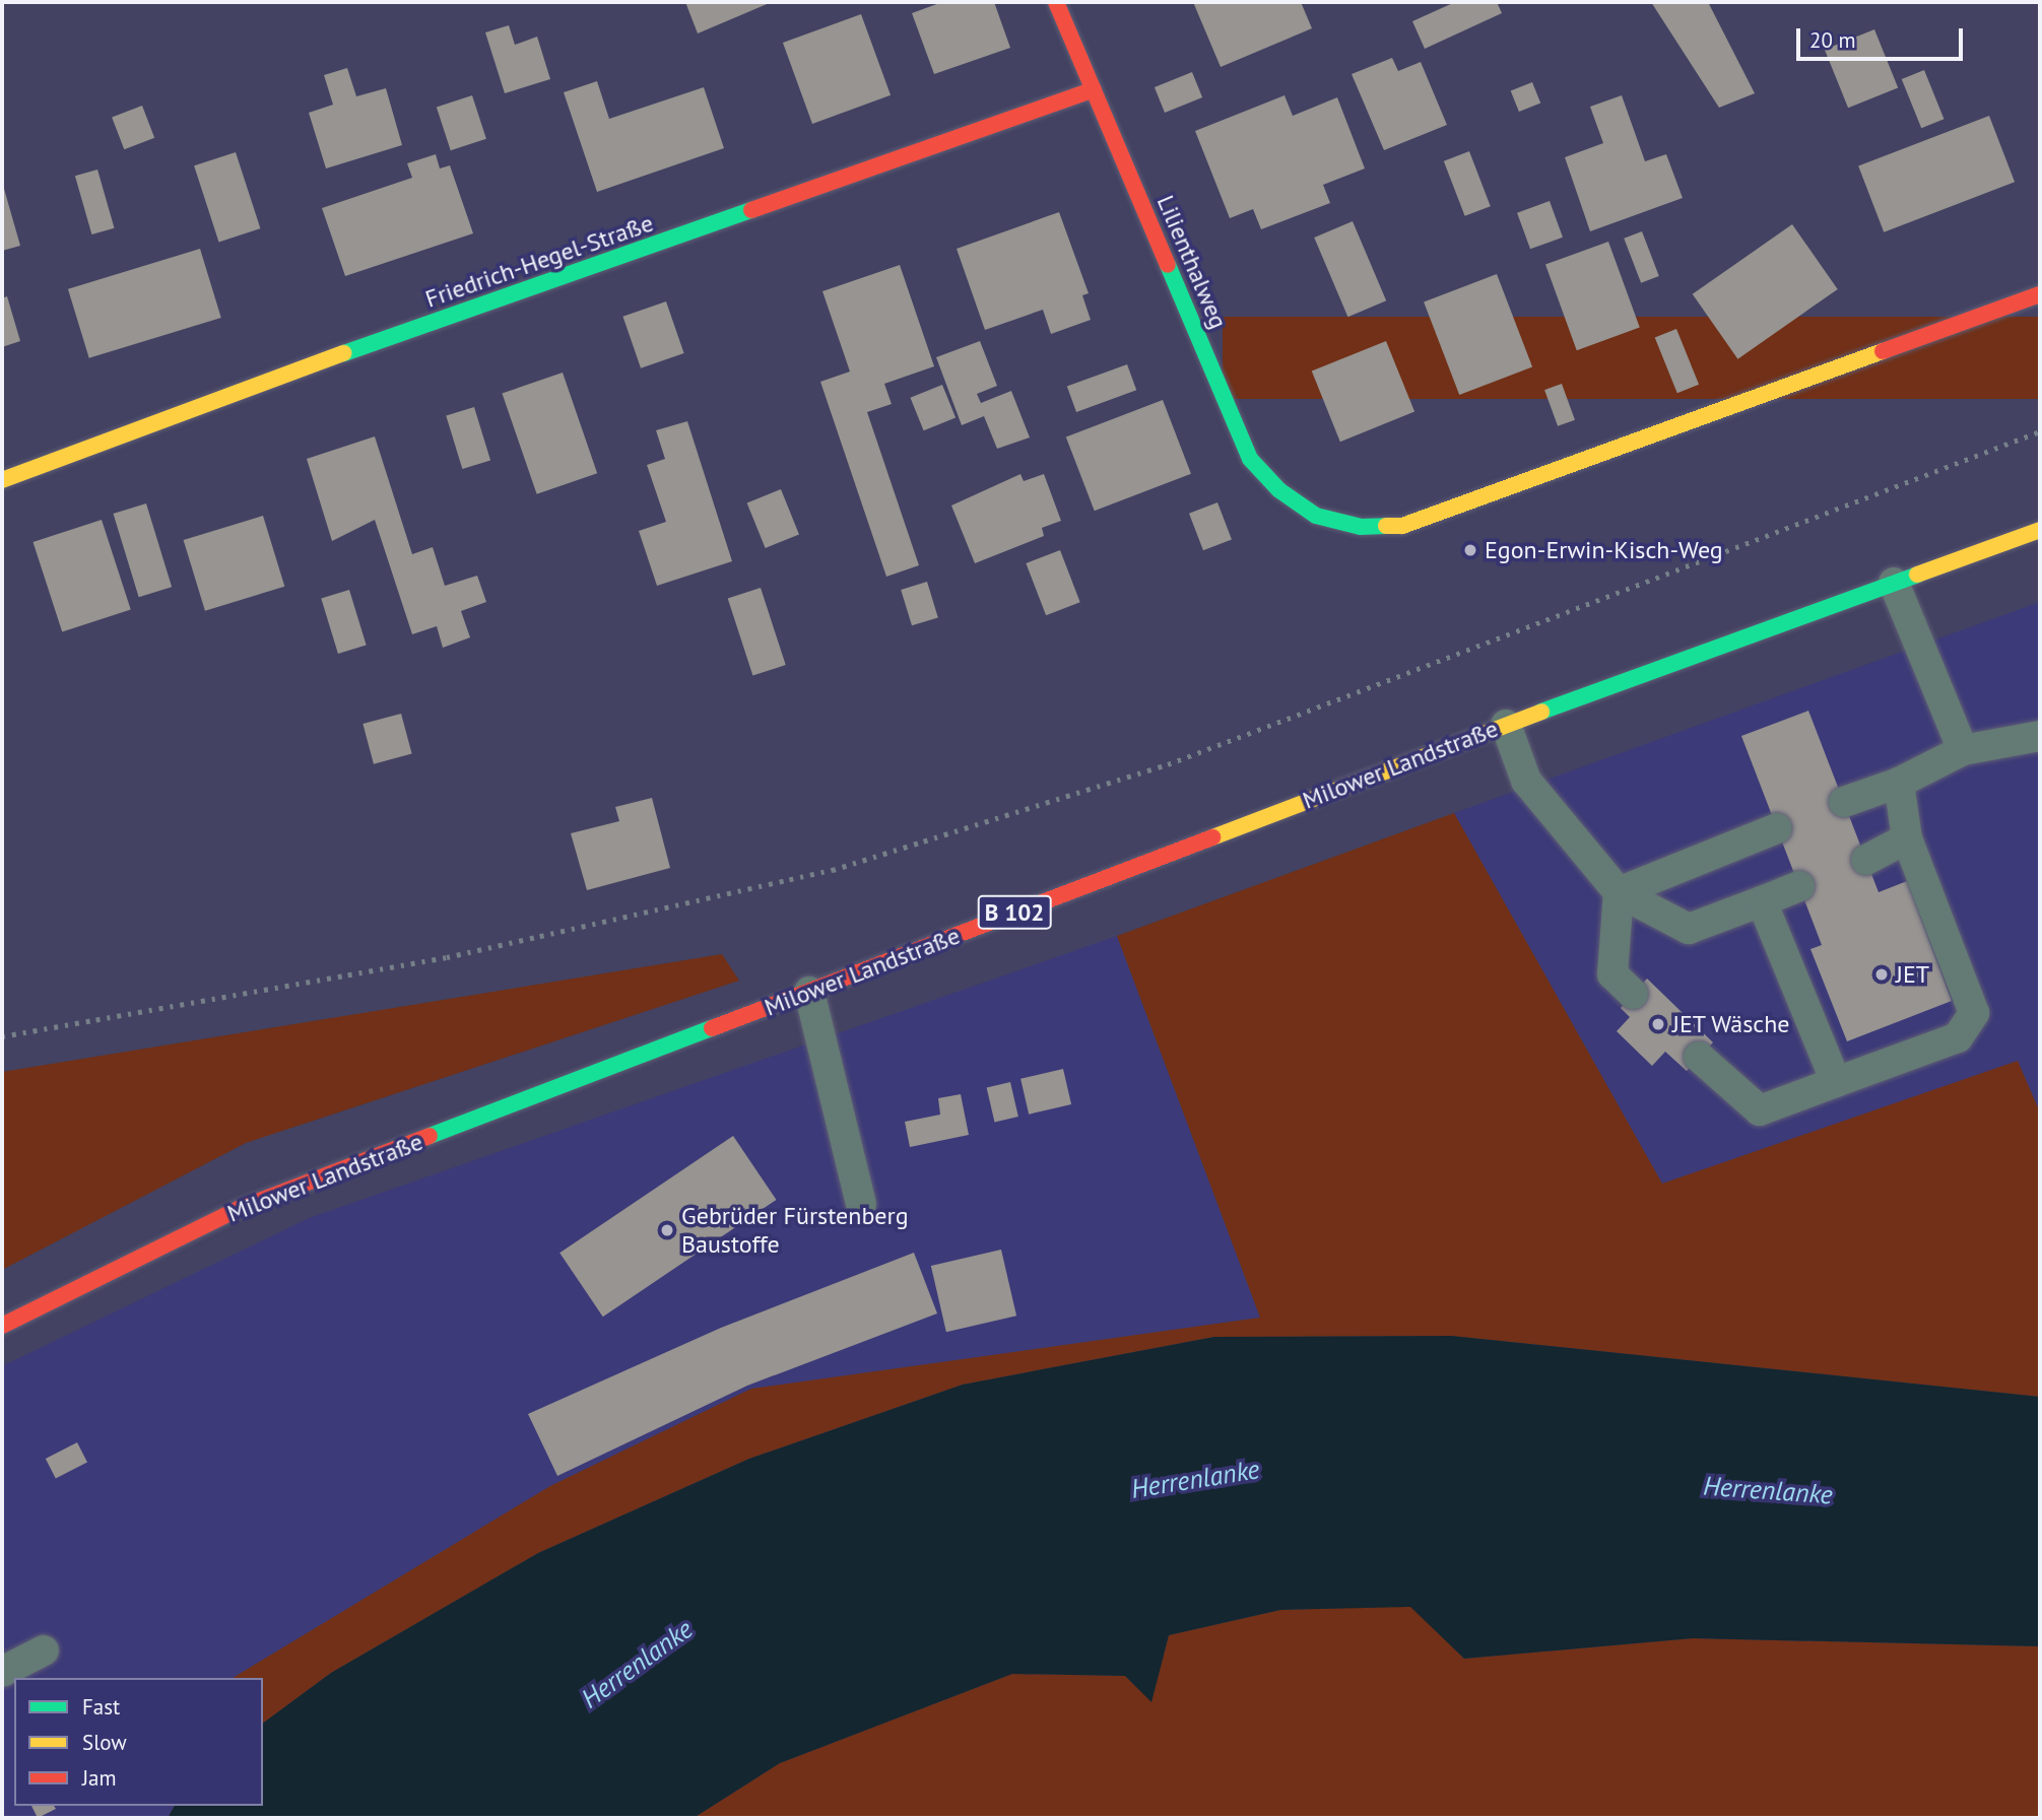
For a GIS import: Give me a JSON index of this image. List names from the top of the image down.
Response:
{
  "streets": {
    "street": [
      "Friedrich-Hegel-Straße",
      "Lilienthalweg",
      "Milower Landstraße",
      "B 102"
    ]
  },
  "crossings": [
    ["Friedrich-Hegel-Straße", "Lilienthalweg"]
  ],
  "water": ["Herrenlanke"],
  "places": [
    "Egon-Erwin-Kisch-Weg",
    "JET",
    "JET Wäsche",
    "Gebrüder Fürstenberg Baustoffe"
  ],
  "legend": ["Fast", "Slow", "Jam"],
  "scale_bar": "20 m"
}
